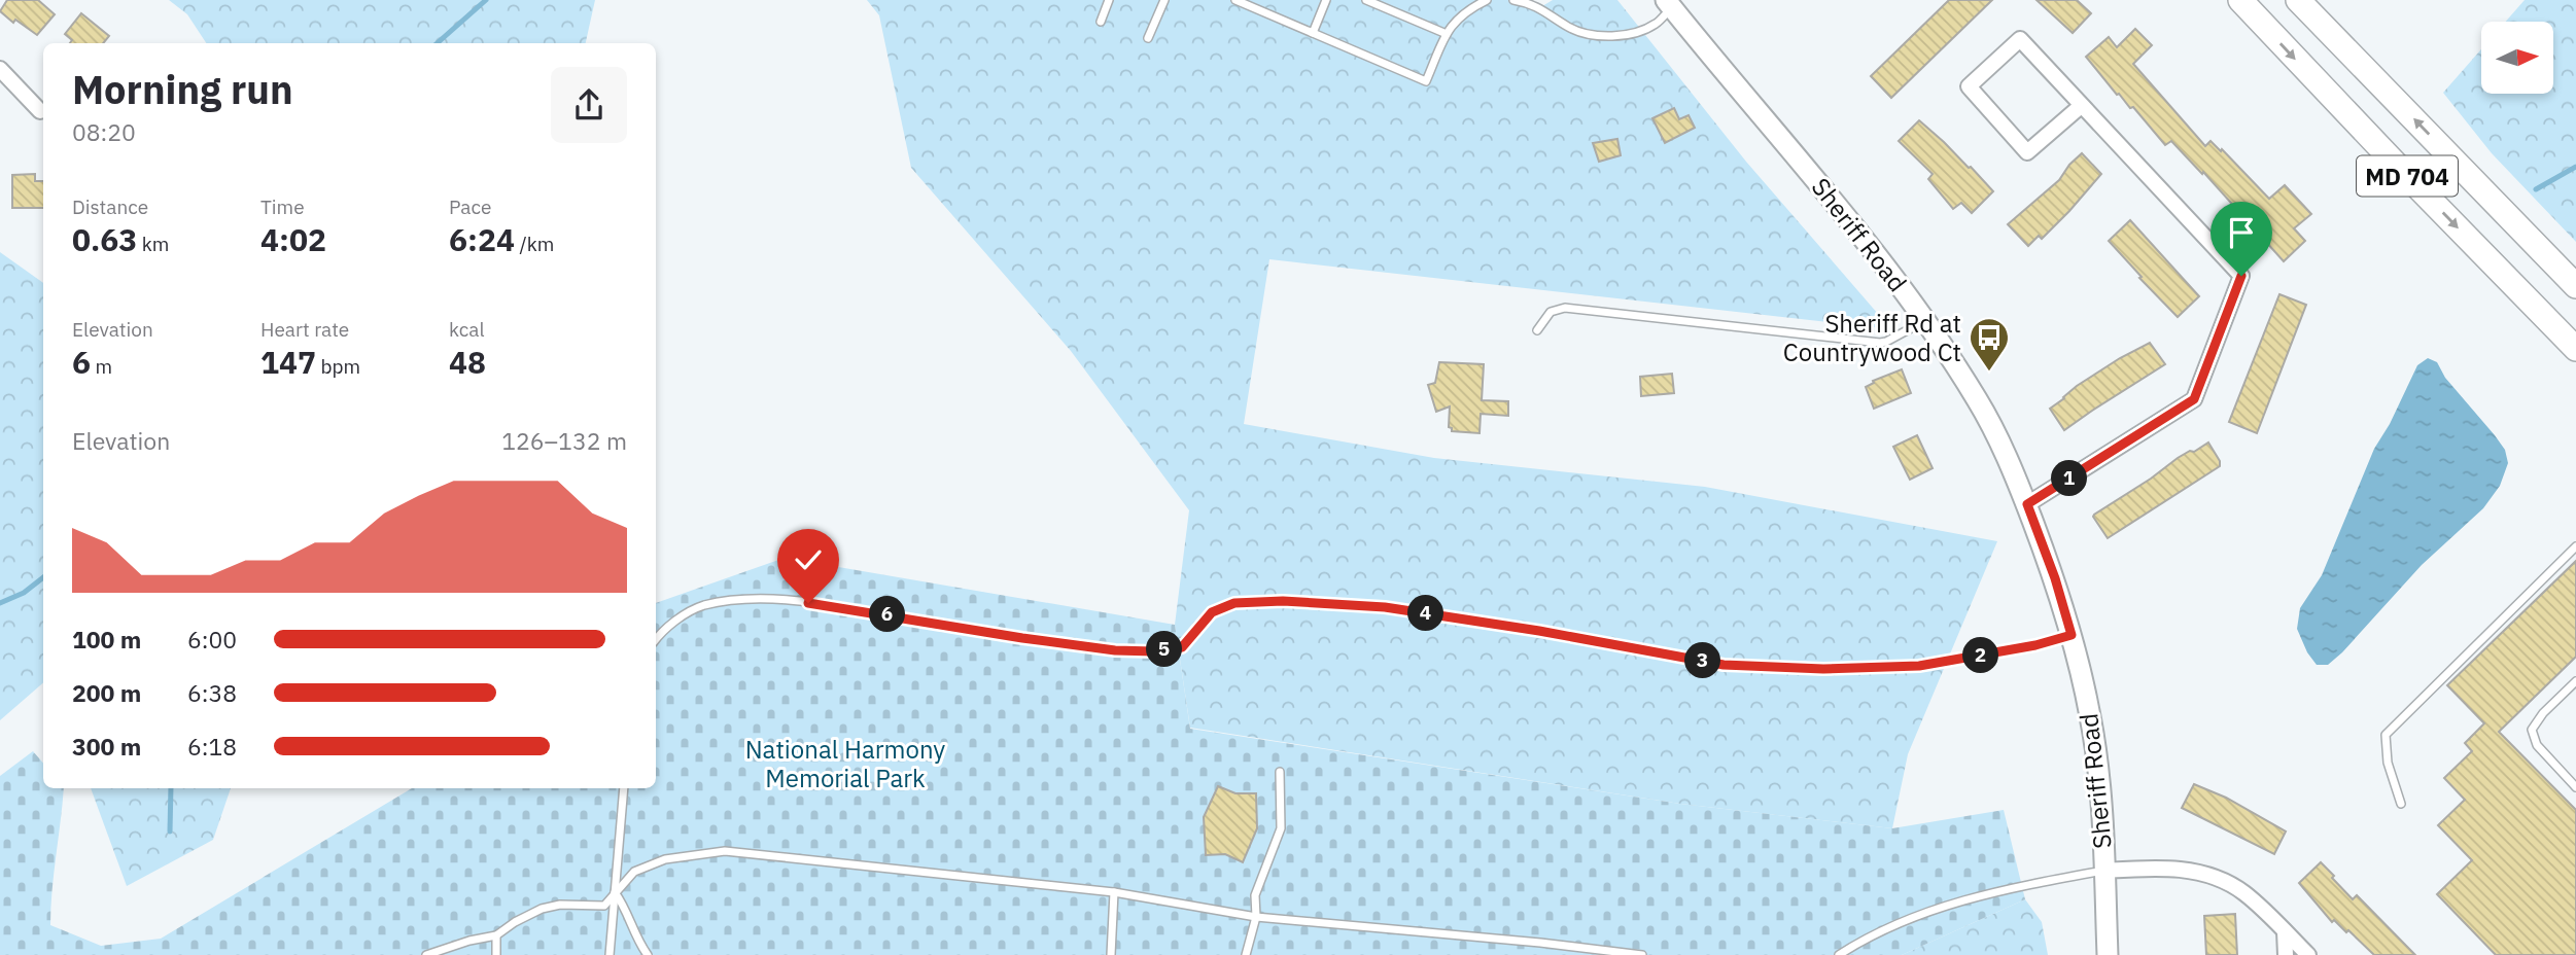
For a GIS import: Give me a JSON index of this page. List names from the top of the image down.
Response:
{
  "streets": {
    "main road": ["MD 704", "Sheriff Road"]
  },
  "parks": ["National Harmony Memorial Park"],
  "places": {
    "bus stop": ["Sheriff Rd at Countrywood Ct"]
  },
  "north": "right",
  "page": {
    "heading": ["Morning run", "08:20"],
    "stats": [
      ["Distance", "0.63 km"],
      ["Time", "4:02"],
      ["Pace", "6:24 /km"],
      ["Elevation", "6 m"],
      ["Heart rate", "147 bpm"],
      ["kcal", "48"]
    ],
    "chart": ["Elevation", "126–132 m"],
    "pins": [
      "1",
      "4",
      "6",
      "5",
      "2",
      "3"
    ],
    "list": [
      {
        "name": "100 m",
        "note": "6:00"
      },
      {
        "name": "200 m",
        "note": "6:38"
      },
      {
        "name": "300 m",
        "note": "6:18"
      }
    ]
  }
}
